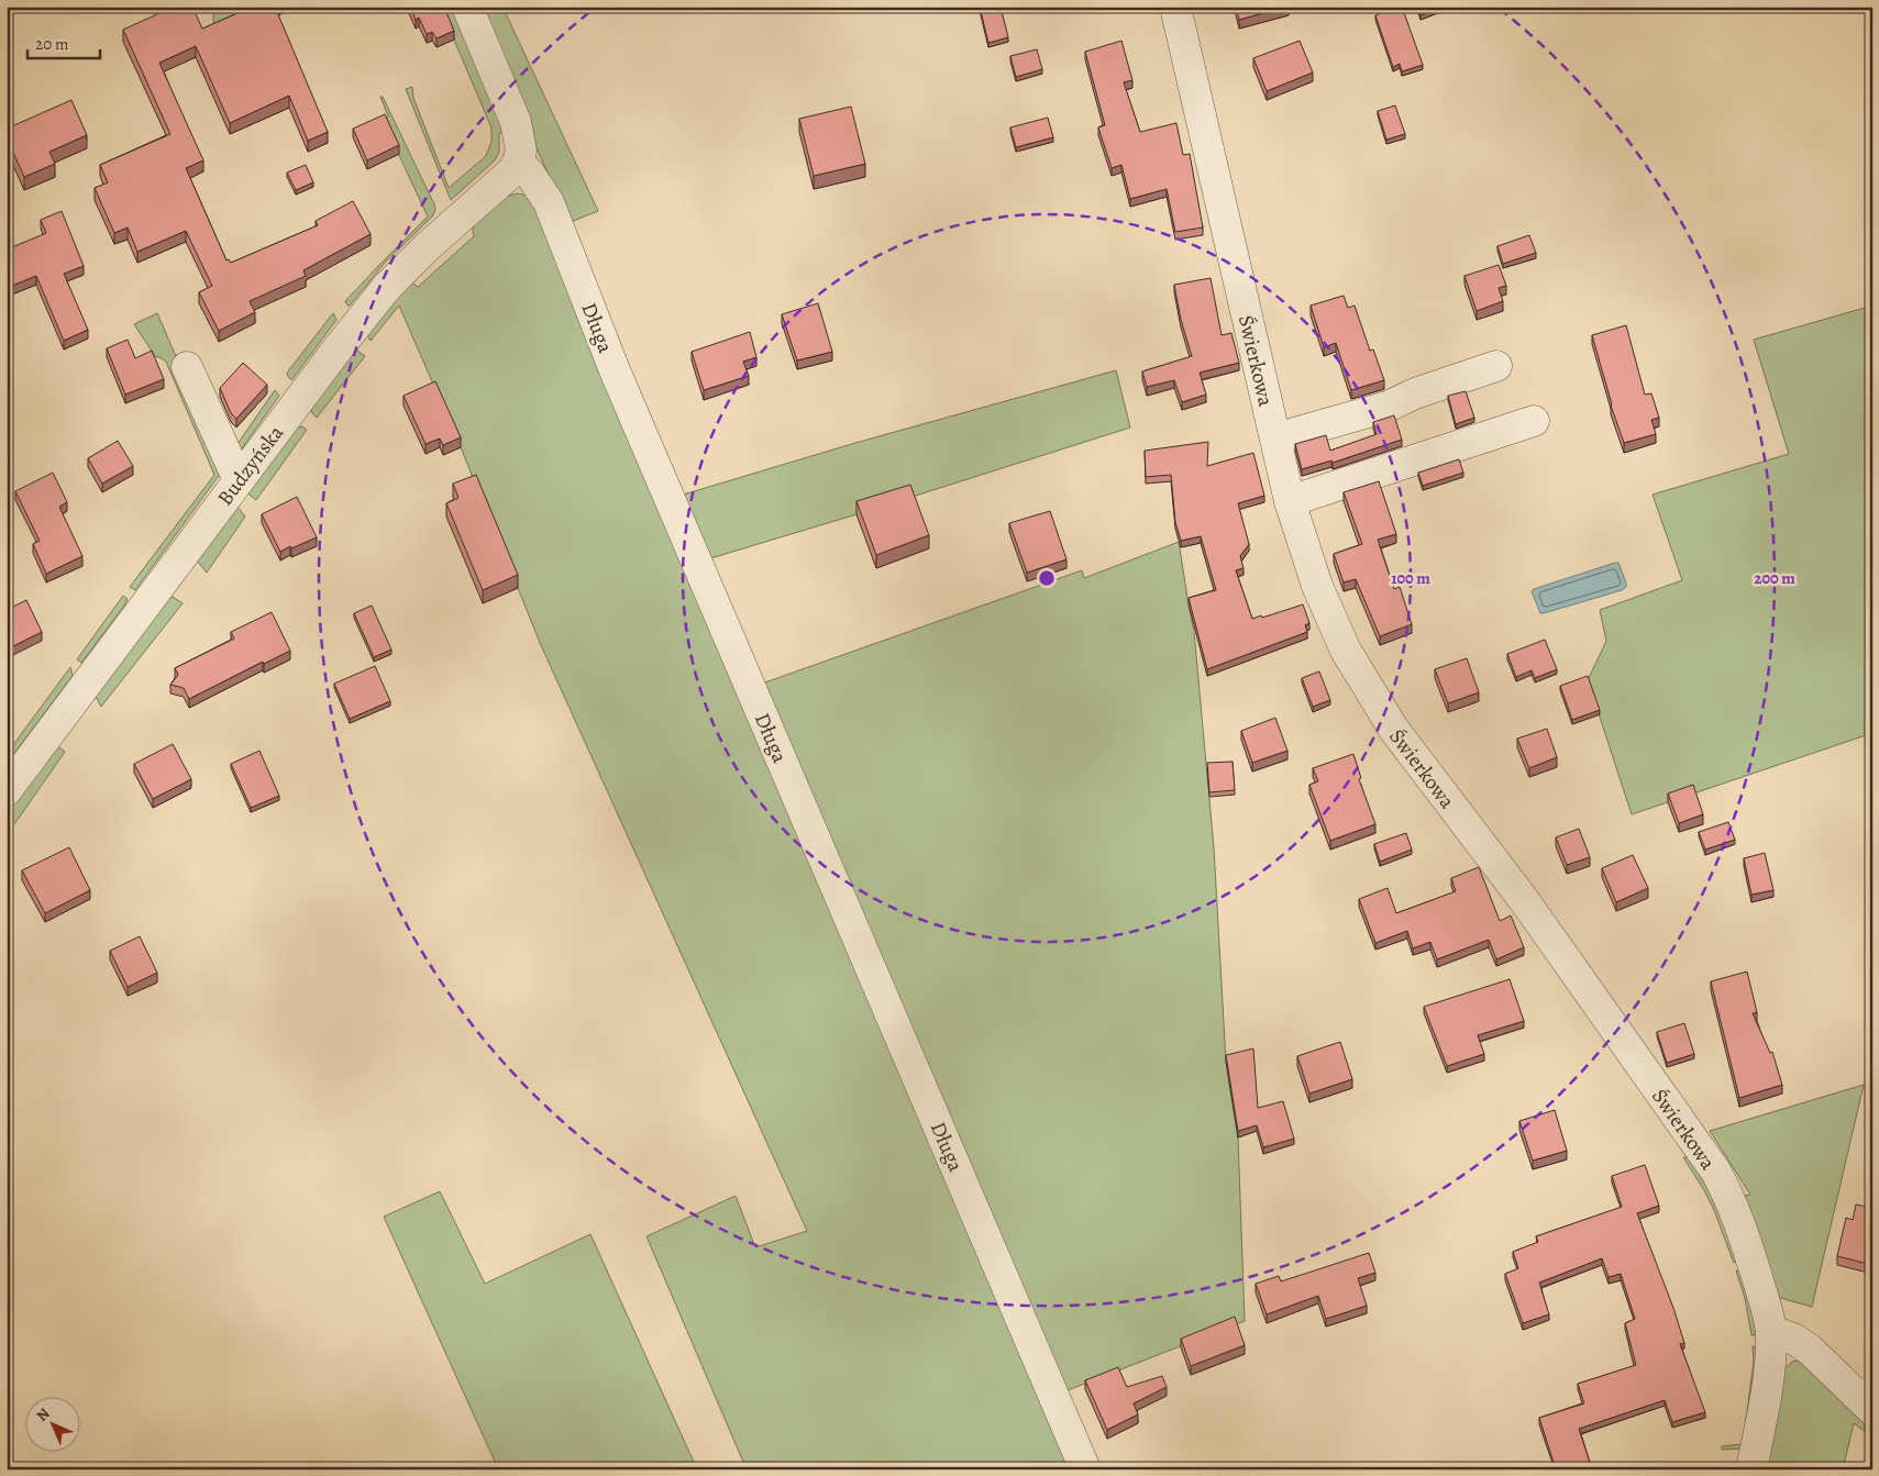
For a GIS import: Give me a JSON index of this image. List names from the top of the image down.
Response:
{
  "streets": {
    "street": ["Długa", "Świerkowa", "Budzyńska"]
  },
  "crossings": [
    ["Długa", "Budzyńska"]
  ],
  "scale_bar": "20 m",
  "north": "top left",
  "rings": ["100 m", "200 m"]
}
